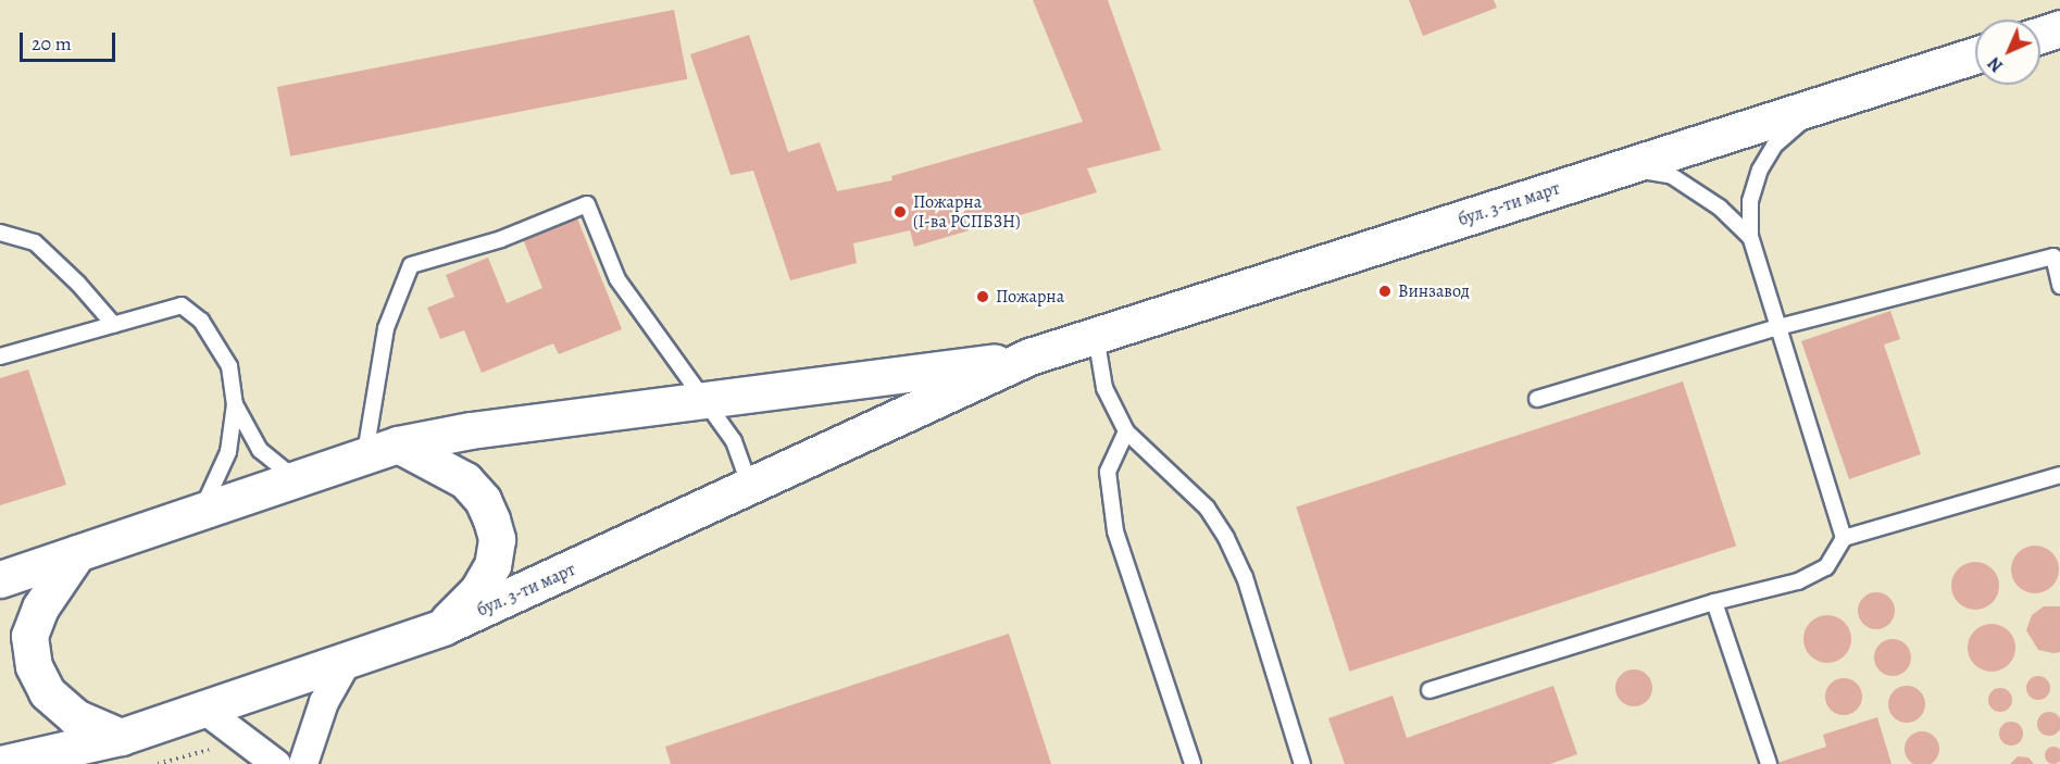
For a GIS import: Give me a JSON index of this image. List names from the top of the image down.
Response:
{
  "streets": {
    "main road": ["бул. 3-ти март"]
  },
  "places": ["Пожарна (I-ва РСПБЗН)", "Винзавод", "Пожарна"],
  "scale_bar": "20 m",
  "north": "bottom left"
}
